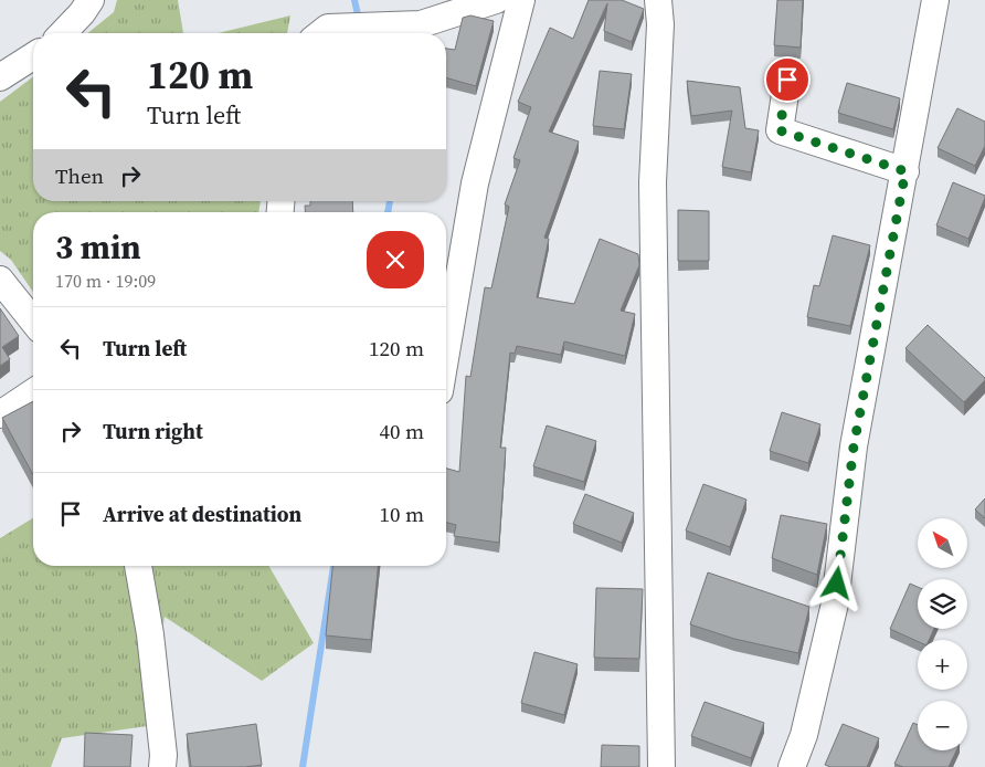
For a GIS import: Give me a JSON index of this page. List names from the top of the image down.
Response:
{
  "north": "top left",
  "page": {
    "turn": ["120 m", "Turn left"],
    "then": "Then",
    "heading": ["3 min", "170 m · 19:09"],
    "list": [
      {
        "name": "Turn left",
        "value": "120 m"
      },
      {
        "name": "Turn right",
        "value": "40 m"
      },
      {
        "name": "Arrive at destination",
        "value": "10 m"
      }
    ],
    "map_buttons": ["+", "−"]
  }
}
